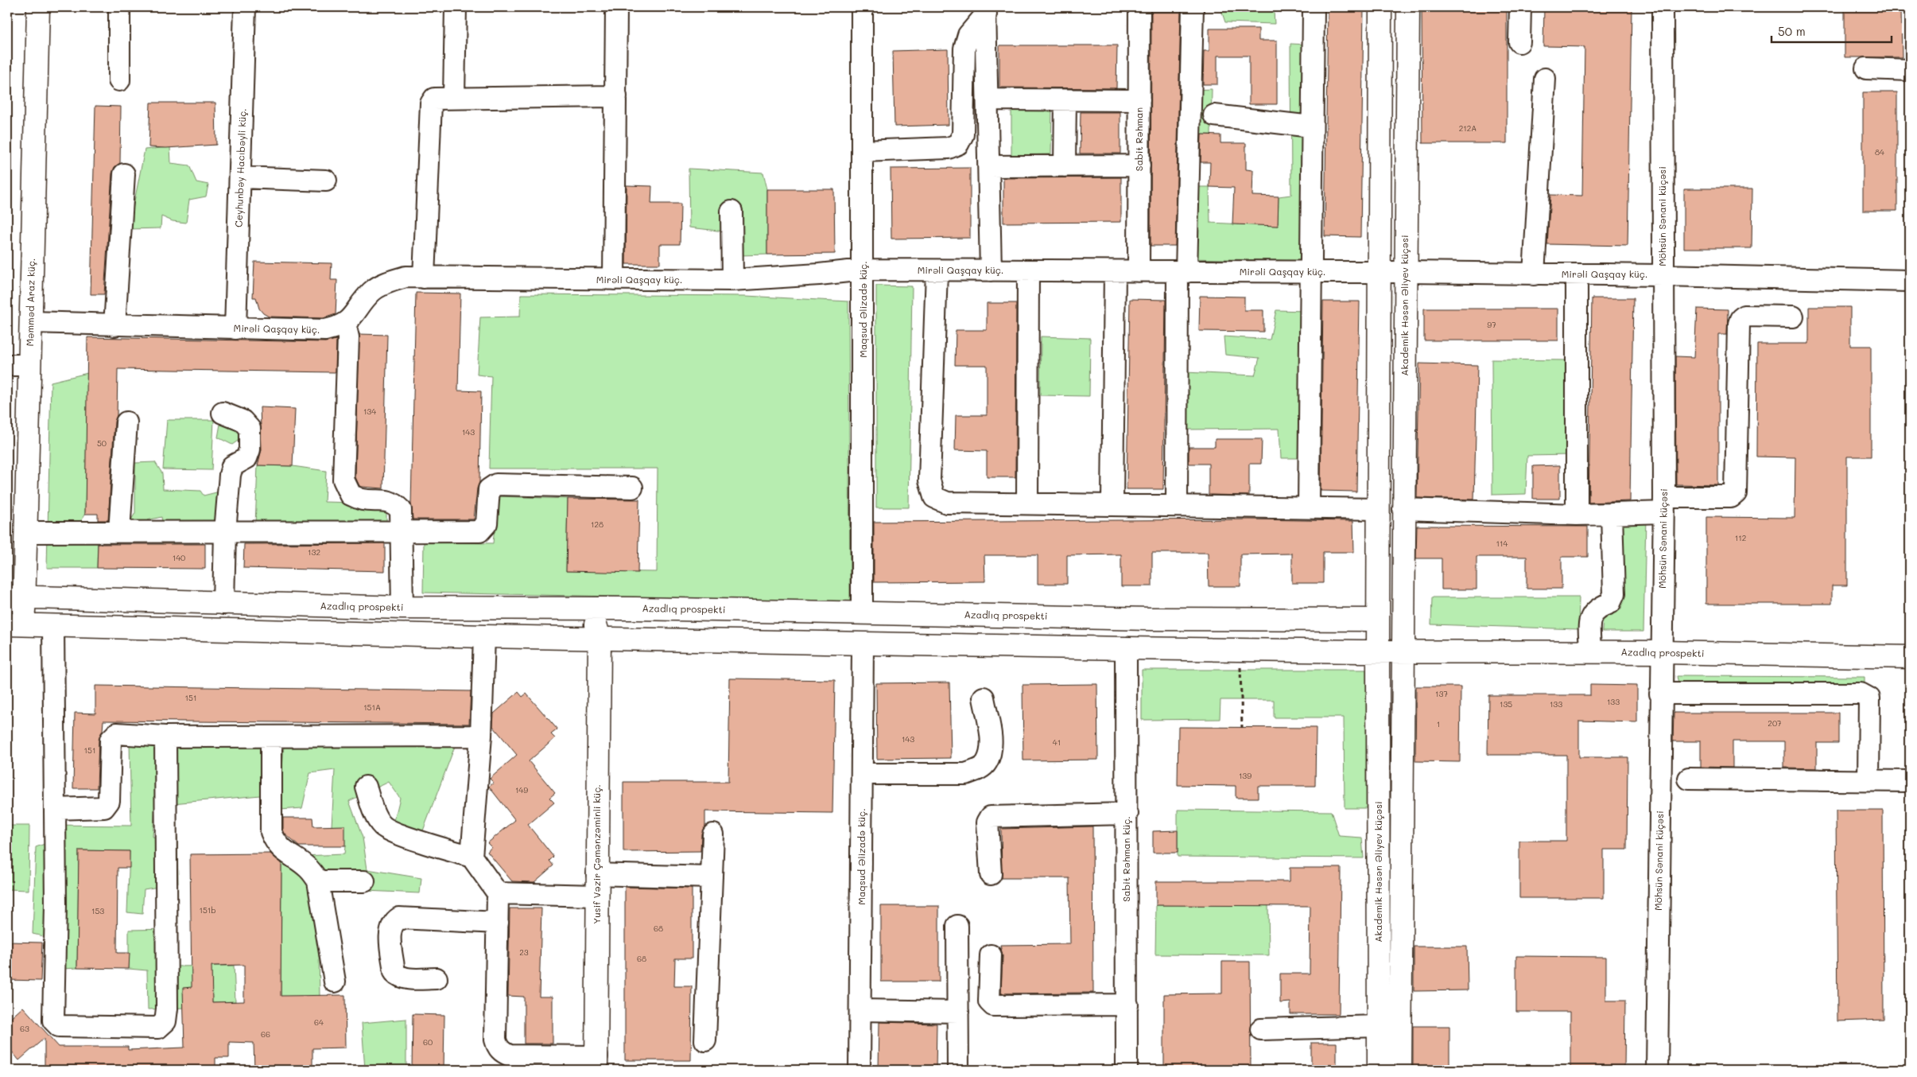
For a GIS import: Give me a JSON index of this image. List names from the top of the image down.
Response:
{
  "streets": {
    "main road": [
      "Məmməd Araz küç.",
      "Akademik Həsən Əliyev küçəsi",
      "Azadlıq prospekti",
      "Yusif Vəzir Çəmənzəminli küç."
    ],
    "street": [
      "Sabit Rəhman",
      "Ceyhunbəy Hacıbəyli küç.",
      "Möhsün Sənani küçəsi",
      "Mirəli Qaşqay küç.",
      "Maqsud Əlizadə küç.",
      "Sabit Rəhman küç."
    ]
  },
  "crossings": [
    ["Sabit Rəhman", "Mirəli Qaşqay küç."],
    ["Ceyhunbəy Hacıbəyli küç.", "Mirəli Qaşqay küç."],
    ["Möhsün Sənani küçəsi", "Mirəli Qaşqay küç."],
    ["Möhsün Sənani küçəsi", "Azadlıq prospekti"],
    ["Mirəli Qaşqay küç.", "Məmməd Araz küç."],
    ["Mirəli Qaşqay küç.", "Akademik Həsən Əliyev küçəsi"],
    ["Mirəli Qaşqay küç.", "Maqsud Əlizadə küç."],
    ["Məmməd Araz küç.", "Azadlıq prospekti"],
    ["Akademik Həsən Əliyev küçəsi", "Azadlıq prospekti"],
    ["Maqsud Əlizadə küç.", "Azadlıq prospekti"]
  ],
  "house_numbers": [
    "212A",
    "84",
    "97",
    "134",
    "143",
    "50",
    "128",
    "112",
    "114",
    "132",
    "140",
    "137",
    "151",
    "133",
    "135",
    "133",
    "151A",
    "207",
    "1",
    "143",
    "41",
    "151",
    "139",
    "149",
    "151b",
    "153",
    "68",
    "23",
    "68",
    "64",
    "63",
    "66",
    "60"
  ],
  "scale_bar": "50 m"
}
